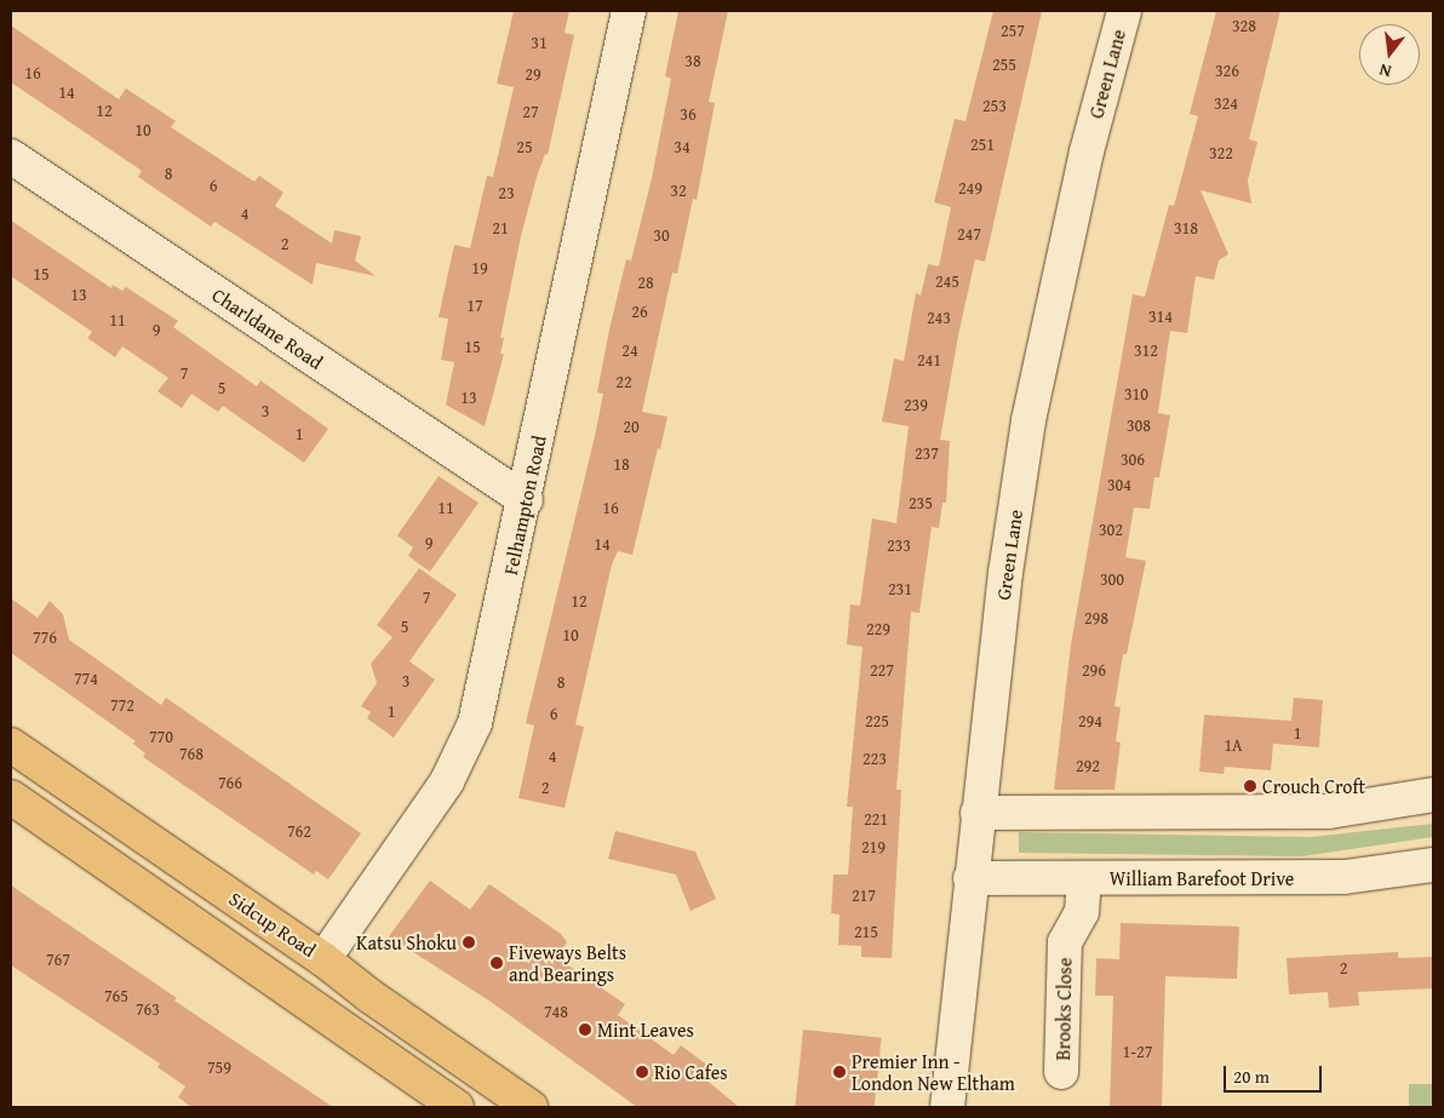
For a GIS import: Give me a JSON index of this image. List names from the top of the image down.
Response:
{
  "streets": {
    "highway": ["Sidcup Road"],
    "street": [
      "Green Lane",
      "Charldane Road",
      "Felhampton Road",
      "William Barefoot Drive",
      "Brooks Close"
    ]
  },
  "crossings": [
    ["Green Lane", "William Barefoot Drive"],
    ["Charldane Road", "Felhampton Road"],
    ["Felhampton Road", "Sidcup Road"],
    ["William Barefoot Drive", "Brooks Close"]
  ],
  "places": [
    "Crouch Croft",
    "Katsu Shoku",
    "Fiveways Belts and Bearings",
    "Mint Leaves",
    "Rio Cafes",
    "Premier Inn - London New Eltham"
  ],
  "house_numbers": [
    "328",
    "257",
    "31",
    "38",
    "255",
    "326",
    "16",
    "29",
    "14",
    "324",
    "253",
    "12",
    "27",
    "36",
    "10",
    "251",
    "25",
    "34",
    "322",
    "8",
    "6",
    "249",
    "32",
    "23",
    "4",
    "21",
    "318",
    "247",
    "30",
    "2",
    "19",
    "15",
    "245",
    "28",
    "13",
    "17",
    "26",
    "314",
    "243",
    "11",
    "9",
    "15",
    "24",
    "312",
    "241",
    "7",
    "22",
    "5",
    "310",
    "13",
    "239",
    "3",
    "308",
    "20",
    "1",
    "237",
    "306",
    "18",
    "304",
    "235",
    "11",
    "16",
    "302",
    "9",
    "14",
    "233",
    "300",
    "231",
    "7",
    "12",
    "298",
    "5",
    "229",
    "10",
    "776",
    "227",
    "296",
    "774",
    "3",
    "8",
    "772",
    "1",
    "6",
    "225",
    "294",
    "1",
    "770",
    "1A",
    "768",
    "4",
    "223",
    "292",
    "766",
    "2",
    "221",
    "762",
    "219",
    "217",
    "215",
    "767",
    "2",
    "765",
    "763",
    "748",
    "1-27",
    "759"
  ],
  "scale_bar": "20 m",
  "north": "bottom"
}
